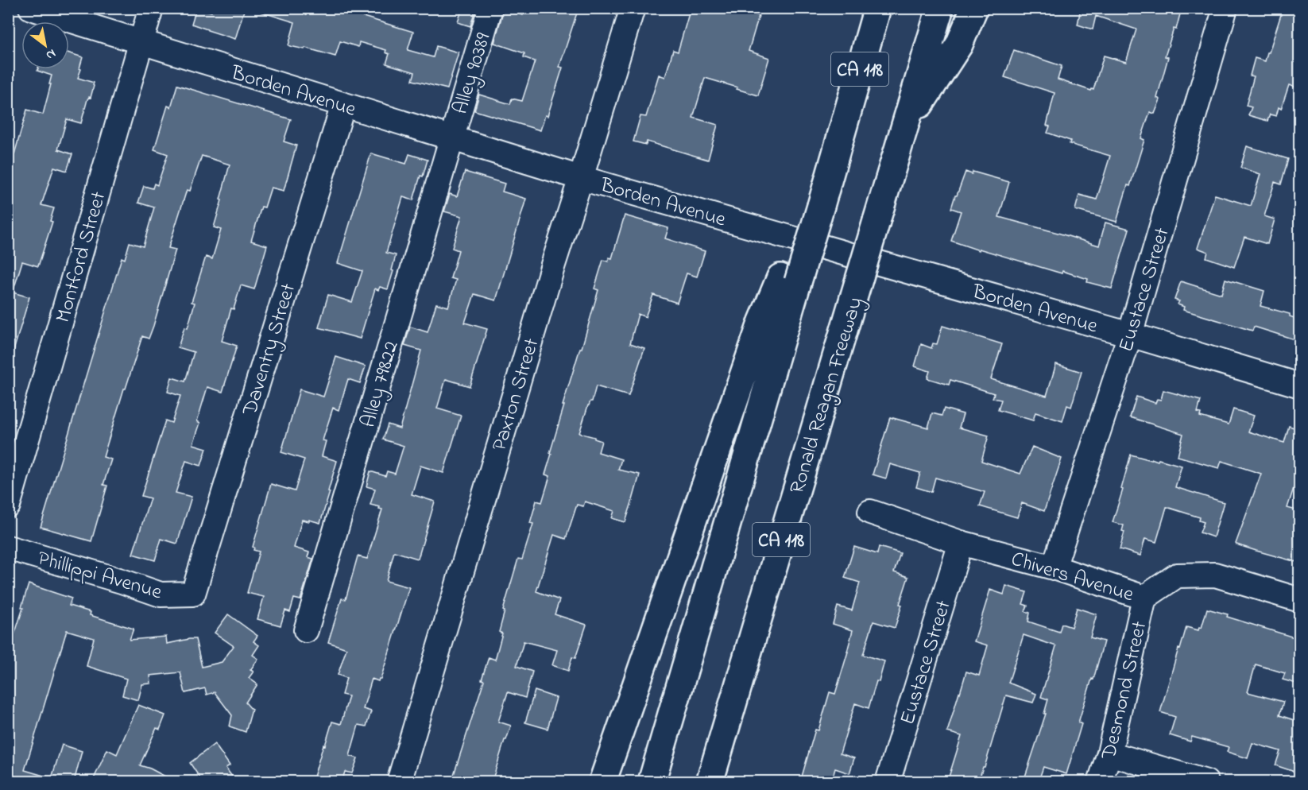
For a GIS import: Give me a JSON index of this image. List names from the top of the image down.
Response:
{
  "streets": {
    "highway": ["CA 118", "Ronald Reagan Freeway"],
    "street": [
      "Alley 90389",
      "Borden Avenue",
      "Montford Street",
      "Eustace Street",
      "Daventry Street",
      "Alley 79822",
      "Paxton Street",
      "Phillippi Avenue",
      "Chivers Avenue",
      "Desmond Street"
    ]
  },
  "crossings": [
    ["Alley 90389", "Borden Avenue"],
    ["Alley 90389", "Alley 79822"],
    ["Borden Avenue", "Montford Street"],
    ["Borden Avenue", "Eustace Street"],
    ["Borden Avenue", "Daventry Street"],
    ["Borden Avenue", "Alley 79822"],
    ["Borden Avenue", "Paxton Street"],
    ["Eustace Street", "Chivers Avenue"],
    ["Daventry Street", "Phillippi Avenue"],
    ["Chivers Avenue", "Desmond Street"]
  ],
  "north": "bottom right"
}
